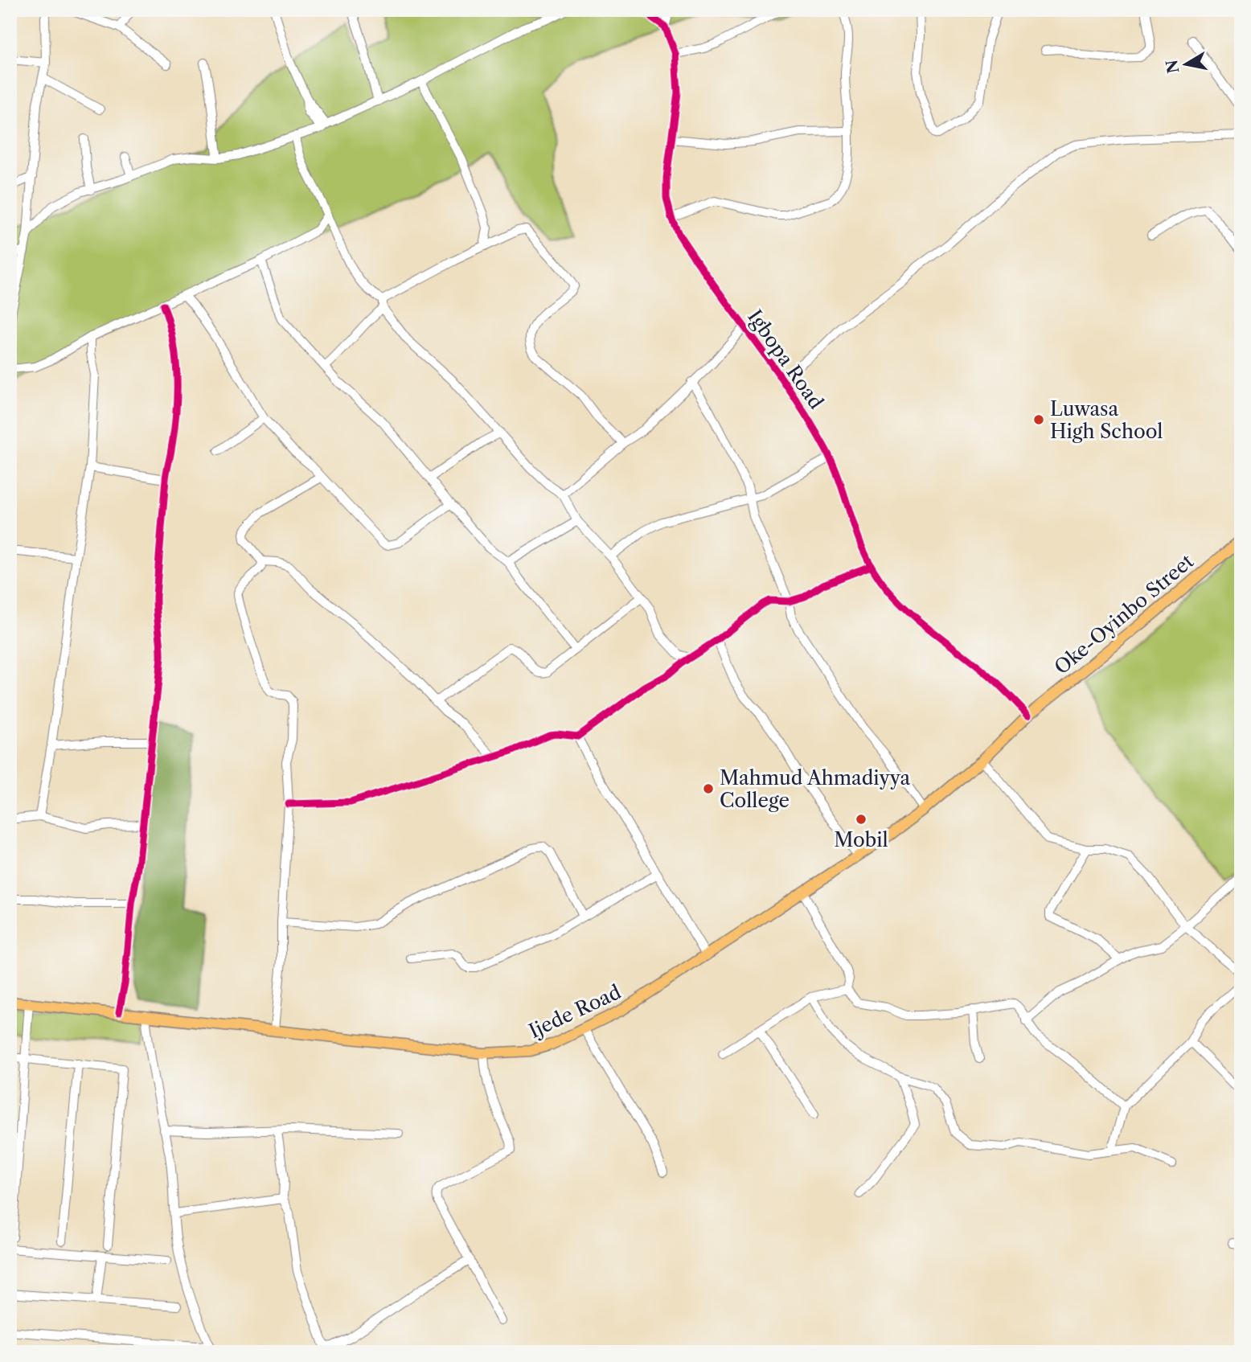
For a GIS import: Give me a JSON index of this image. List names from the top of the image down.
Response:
{
  "streets": {
    "main road": ["Oke-Oyinbo Street", "Ijede Road"],
    "street": ["Igbopa Road"]
  },
  "crossings": [
    ["Igbopa Road", "Oke-Oyinbo Street"],
    ["Igbopa Road", "Ijede Road"],
    ["Oke-Oyinbo Street", "Ijede Road"]
  ],
  "places": ["Luwasa High School", "Mahmud Ahmadiyya College", "Mobil"],
  "north": "left"
}
